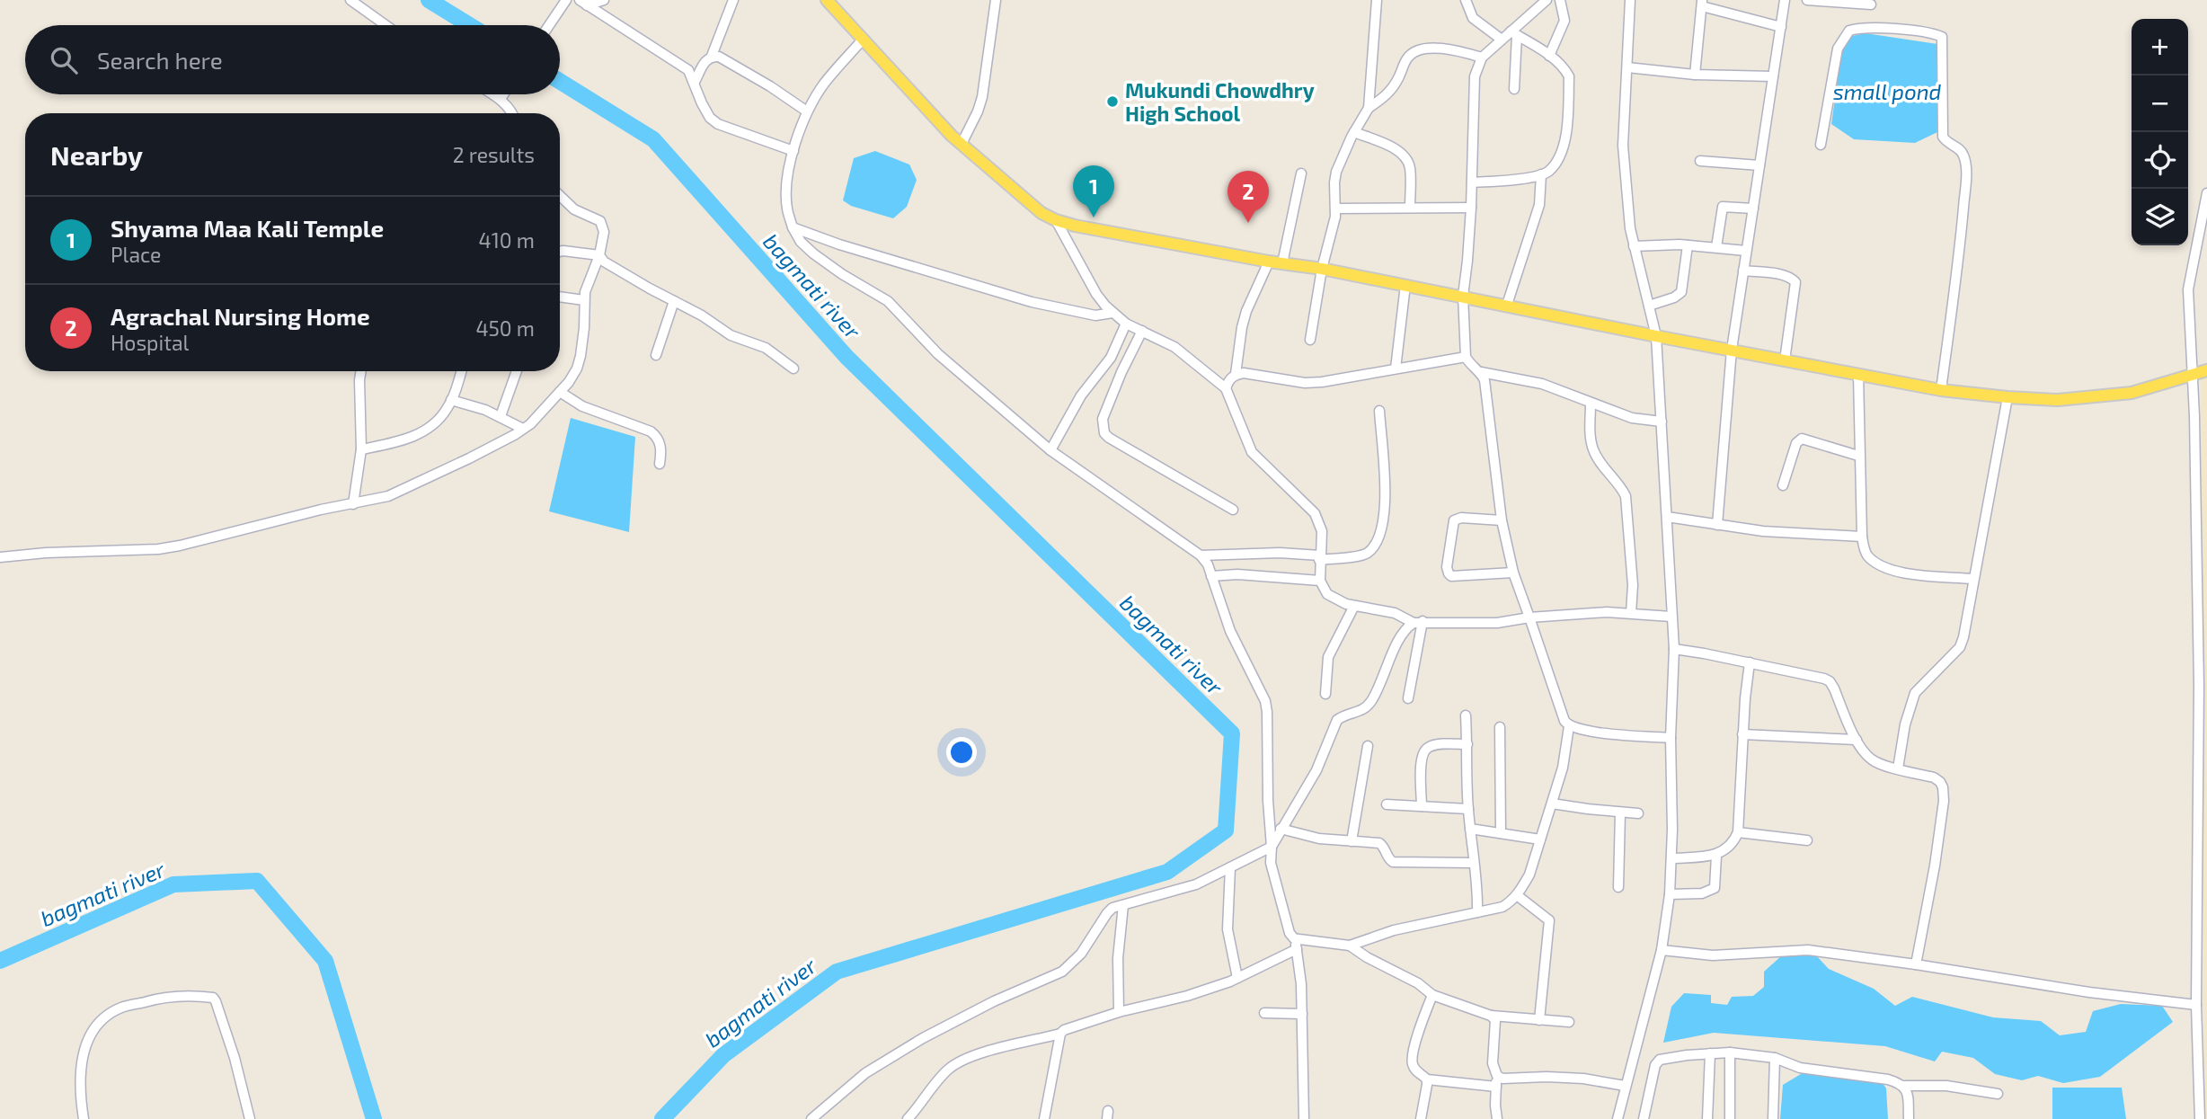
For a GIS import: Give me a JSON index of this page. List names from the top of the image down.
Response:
{
  "water": ["small pond", "bagmati river"],
  "places": ["Mukundi Chowdhry High School"],
  "page": {
    "map_buttons": ["+", "−"],
    "search": "Search here",
    "heading": ["Nearby", "2 results"],
    "pins": ["1", "2"],
    "list": [
      {
        "mark": "1",
        "name": "Shyama Maa Kali Temple",
        "note": "Place",
        "value": "410 m"
      },
      {
        "mark": "2",
        "name": "Agrachal Nursing Home",
        "note": "Hospital",
        "value": "450 m"
      }
    ]
  }
}
